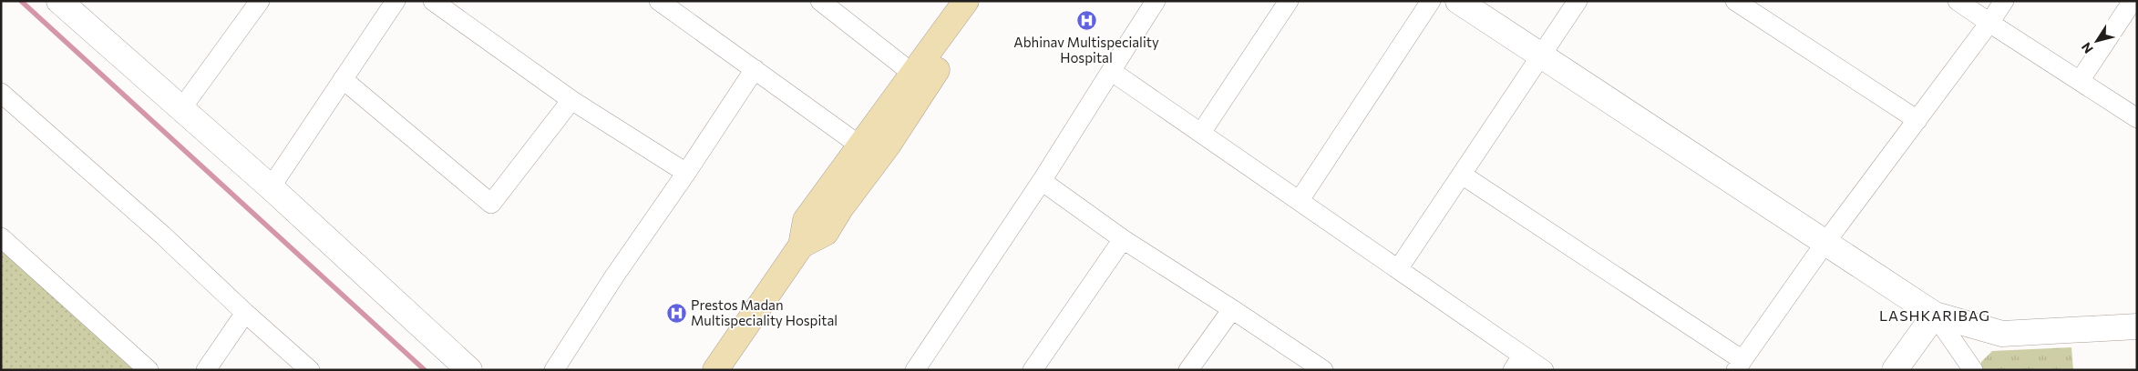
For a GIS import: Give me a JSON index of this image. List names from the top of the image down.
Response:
{
  "districts": ["LASHKARIBAG"],
  "places": {
    "hospital": ["Abhinav Multispeciality Hospital", "Prestos Madan Multispeciality Hospital"]
  },
  "north": "bottom left"
}
